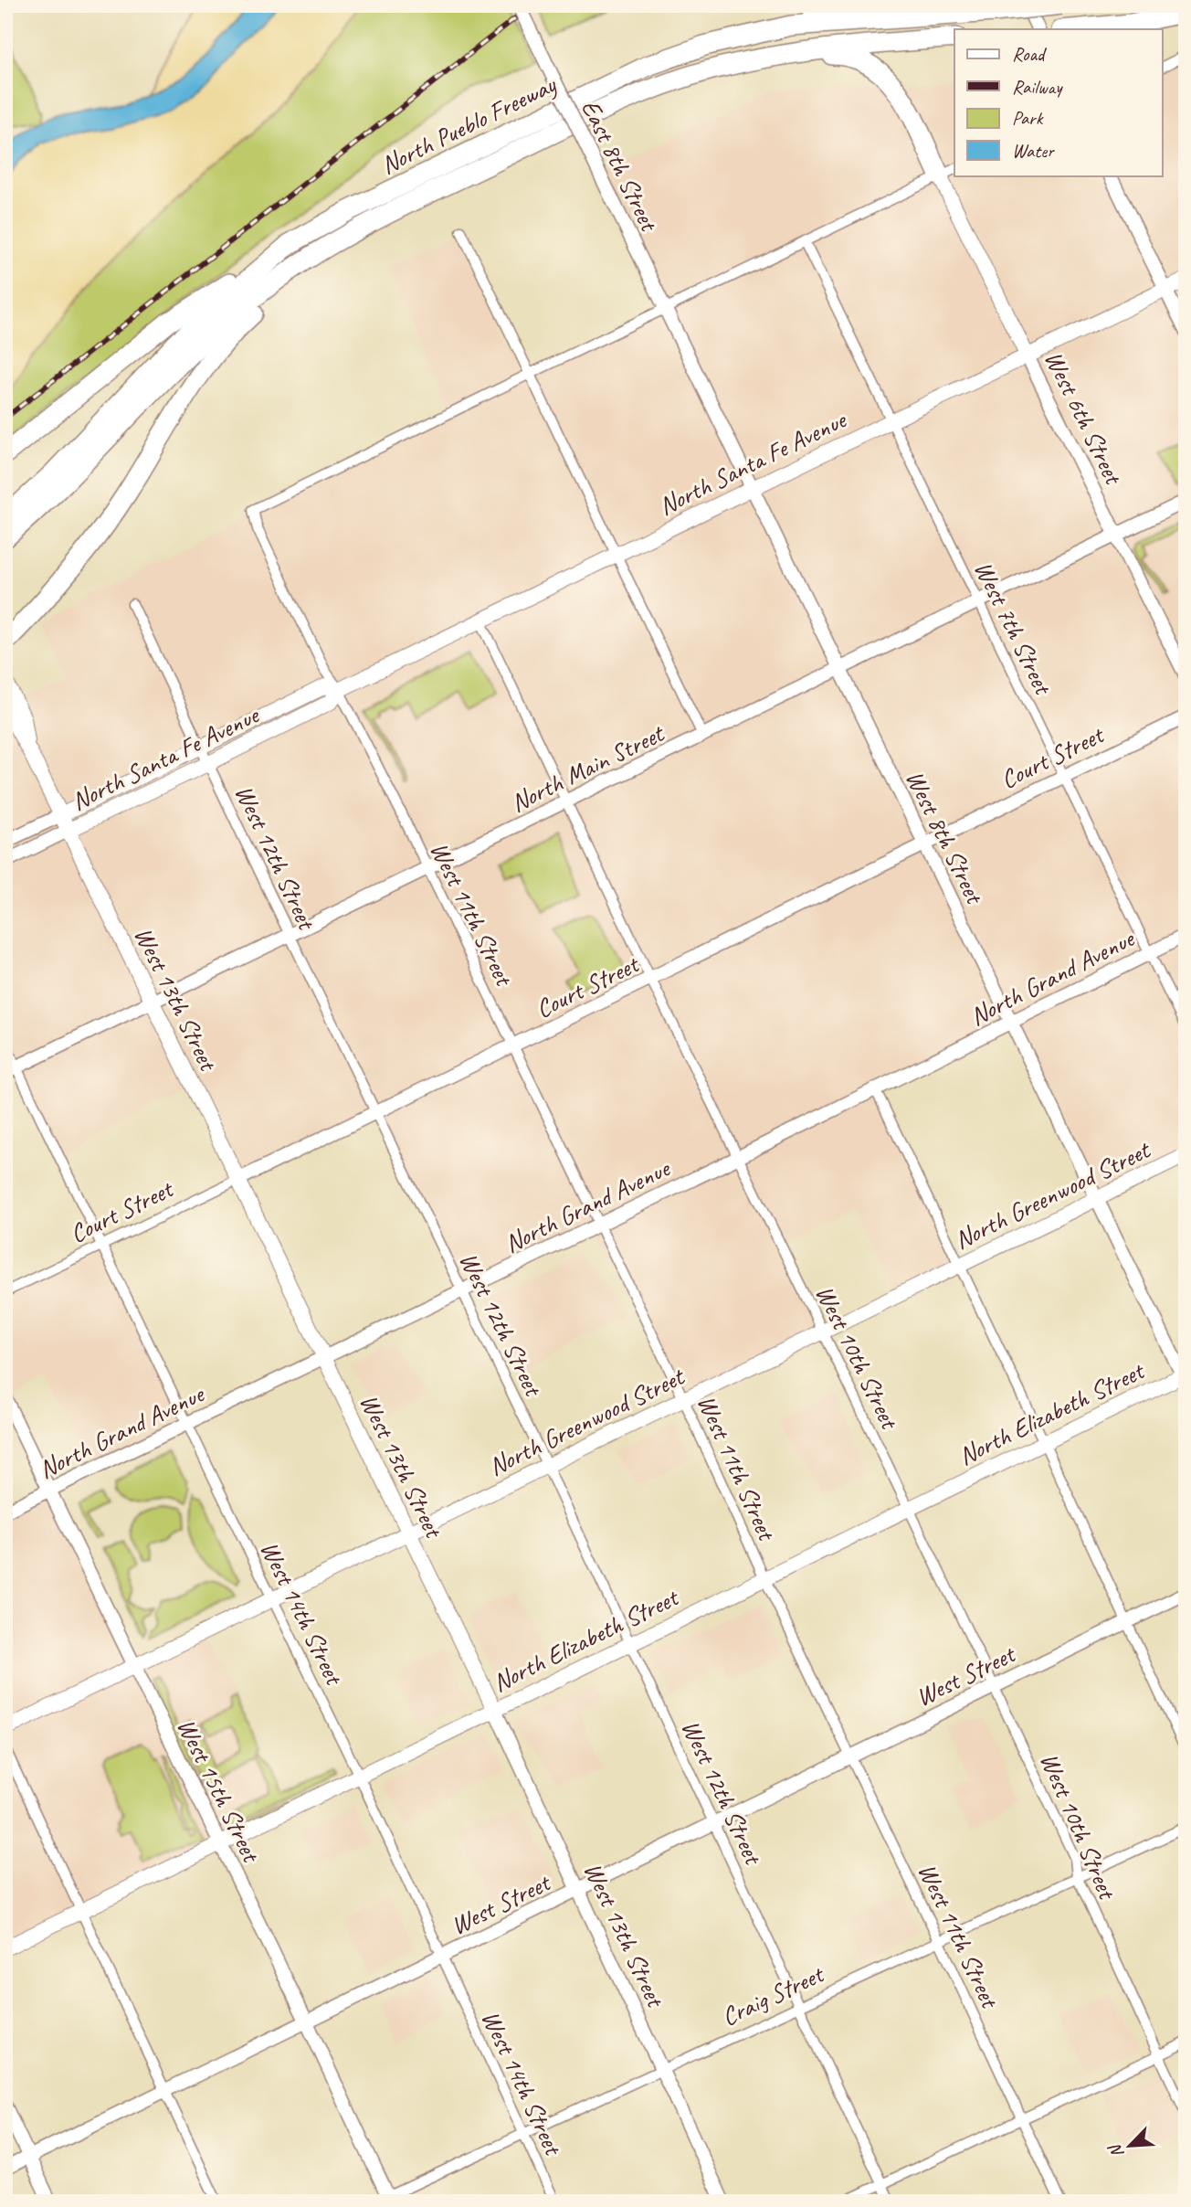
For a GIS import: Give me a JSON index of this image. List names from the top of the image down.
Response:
{
  "streets": {
    "highway": ["North Pueblo Freeway"],
    "main road": [
      "West 6th Street",
      "North Santa Fe Avenue",
      "West 13th Street",
      "North Greenwood Street",
      "North Elizabeth Street"
    ],
    "street": [
      "East 8th Street",
      "West 7th Street",
      "Court Street",
      "North Main Street",
      "West 8th Street",
      "West 12th Street",
      "West 11th Street",
      "North Grand Avenue",
      "West 10th Street",
      "West 14th Street",
      "West Street",
      "West 15th Street",
      "Craig Street"
    ]
  },
  "crossings": [
    ["East 8th Street", "West 8th Street"],
    ["West 6th Street", "North Santa Fe Avenue"],
    ["West 6th Street", "North Main Street"],
    ["North Santa Fe Avenue", "West 7th Street"],
    ["North Santa Fe Avenue", "West 8th Street"],
    ["North Santa Fe Avenue", "West 12th Street"],
    ["North Santa Fe Avenue", "West 11th Street"],
    ["North Santa Fe Avenue", "West 13th Street"],
    ["North Santa Fe Avenue", "West 10th Street"],
    ["West 7th Street", "Court Street"],
    ["West 7th Street", "North Main Street"],
    ["West 7th Street", "North Grand Avenue"],
    ["Court Street", "West 8th Street"],
    ["Court Street", "West 12th Street"],
    ["Court Street", "West 11th Street"],
    ["Court Street", "West 13th Street"],
    ["Court Street", "West 10th Street"],
    ["Court Street", "West 14th Street"],
    ["North Main Street", "West 8th Street"],
    ["North Main Street", "West 12th Street"],
    ["North Main Street", "West 11th Street"],
    ["North Main Street", "West 13th Street"],
    ["North Main Street", "West 10th Street"],
    ["North Main Street", "West 14th Street"],
    ["West 8th Street", "North Grand Avenue"],
    ["West 8th Street", "North Greenwood Street"],
    ["West 8th Street", "North Elizabeth Street"],
    ["West 12th Street", "North Grand Avenue"],
    ["West 12th Street", "North Greenwood Street"],
    ["West 12th Street", "North Elizabeth Street"],
    ["West 12th Street", "West Street"],
    ["West 12th Street", "Craig Street"],
    ["West 11th Street", "North Grand Avenue"],
    ["West 11th Street", "North Greenwood Street"],
    ["West 11th Street", "North Elizabeth Street"],
    ["West 11th Street", "West Street"],
    ["West 11th Street", "Craig Street"],
    ["North Grand Avenue", "West 13th Street"],
    ["North Grand Avenue", "West 10th Street"],
    ["North Grand Avenue", "West 14th Street"],
    ["North Grand Avenue", "West 15th Street"],
    ["West 13th Street", "North Greenwood Street"],
    ["West 13th Street", "North Elizabeth Street"],
    ["West 13th Street", "West Street"],
    ["West 13th Street", "Craig Street"],
    ["North Greenwood Street", "West 10th Street"],
    ["North Greenwood Street", "West 14th Street"],
    ["North Greenwood Street", "West 15th Street"],
    ["West 10th Street", "North Elizabeth Street"],
    ["West 10th Street", "West Street"],
    ["West 10th Street", "Craig Street"],
    ["North Elizabeth Street", "West 14th Street"],
    ["North Elizabeth Street", "West 15th Street"],
    ["West 14th Street", "West Street"],
    ["West 14th Street", "Craig Street"],
    ["West Street", "West 15th Street"],
    ["West 15th Street", "Craig Street"]
  ],
  "legend": [
    "Road",
    "Railway",
    "Park",
    "Water"
  ],
  "north": "bottom left"
}
